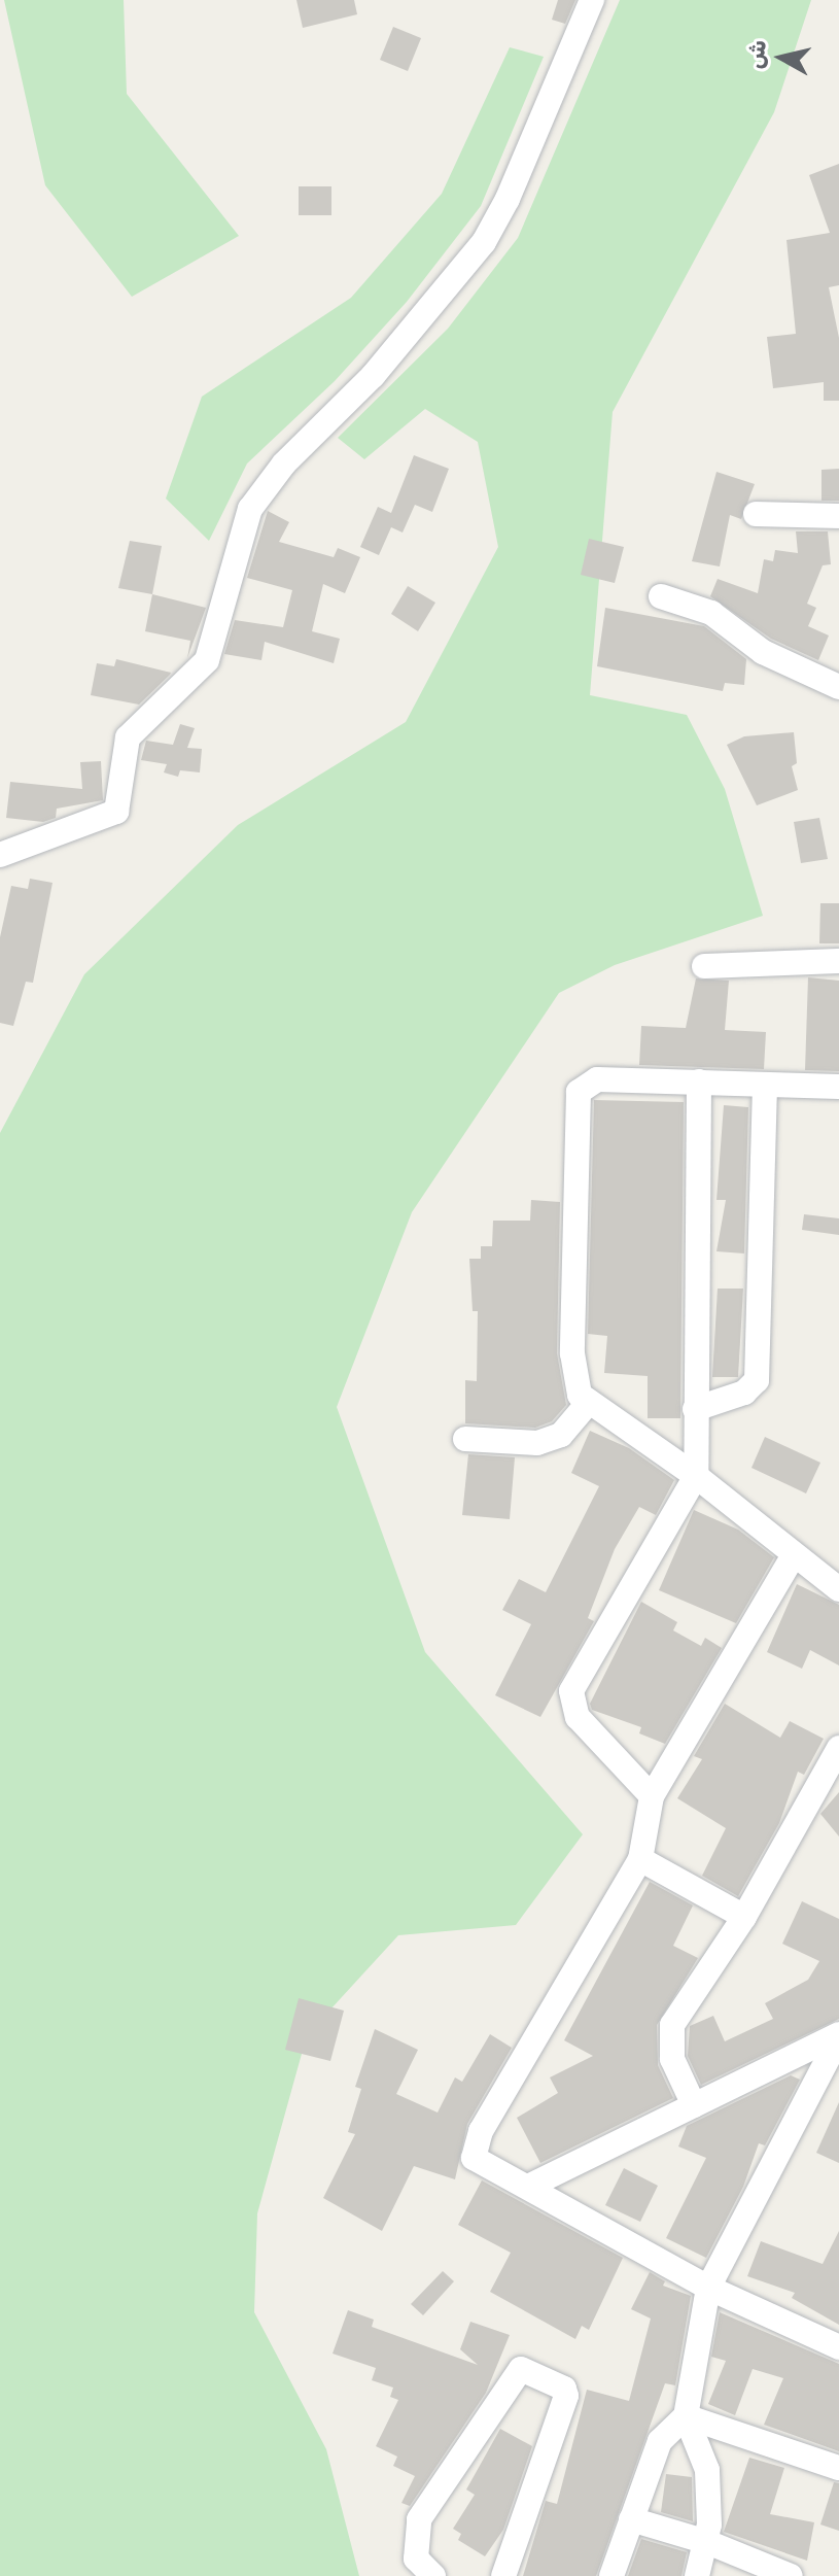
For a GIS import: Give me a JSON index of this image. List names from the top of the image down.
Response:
{
  "north": "left"
}
